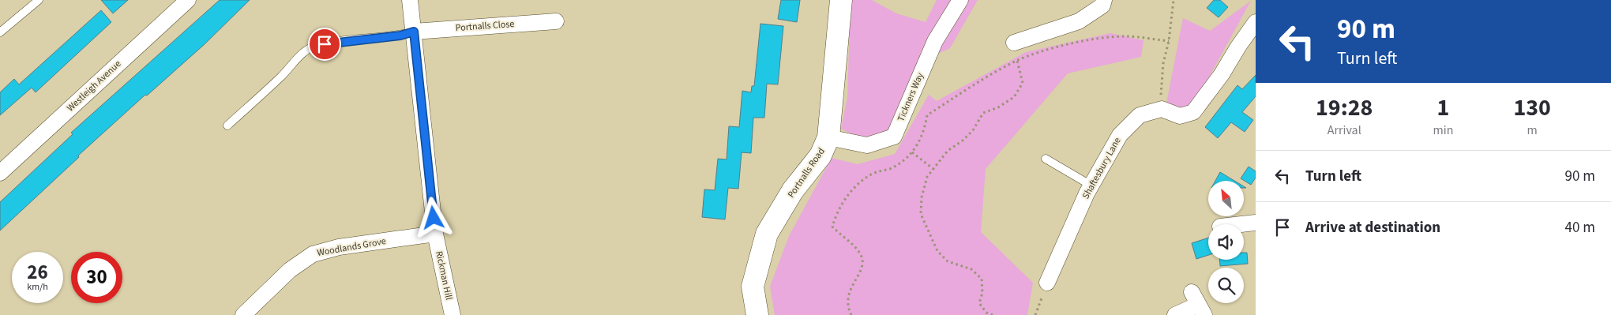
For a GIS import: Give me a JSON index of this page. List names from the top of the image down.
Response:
{
  "streets": {
    "street": [
      "Portnalls Close",
      "Westleigh Avenue",
      "Tickners Way",
      "Shaftesbury Lane",
      "Portnalls Road",
      "Woodlands Grove",
      "Rickman Hill"
    ]
  },
  "crossings": [
    ["Portnalls Close", "Rickman Hill"],
    ["Tickners Way", "Portnalls Road"],
    ["Woodlands Grove", "Rickman Hill"]
  ],
  "north": "top left",
  "page": {
    "turn": ["90 m", "Turn left"],
    "eta": [
      "19:28",
      "Arrival",
      "1",
      "min",
      "130",
      "m"
    ],
    "list": [
      {
        "name": "Turn left",
        "value": "90 m"
      },
      {
        "name": "Arrive at destination",
        "value": "40 m"
      }
    ],
    "speed": "26 km/h",
    "limit": "30"
  }
}
